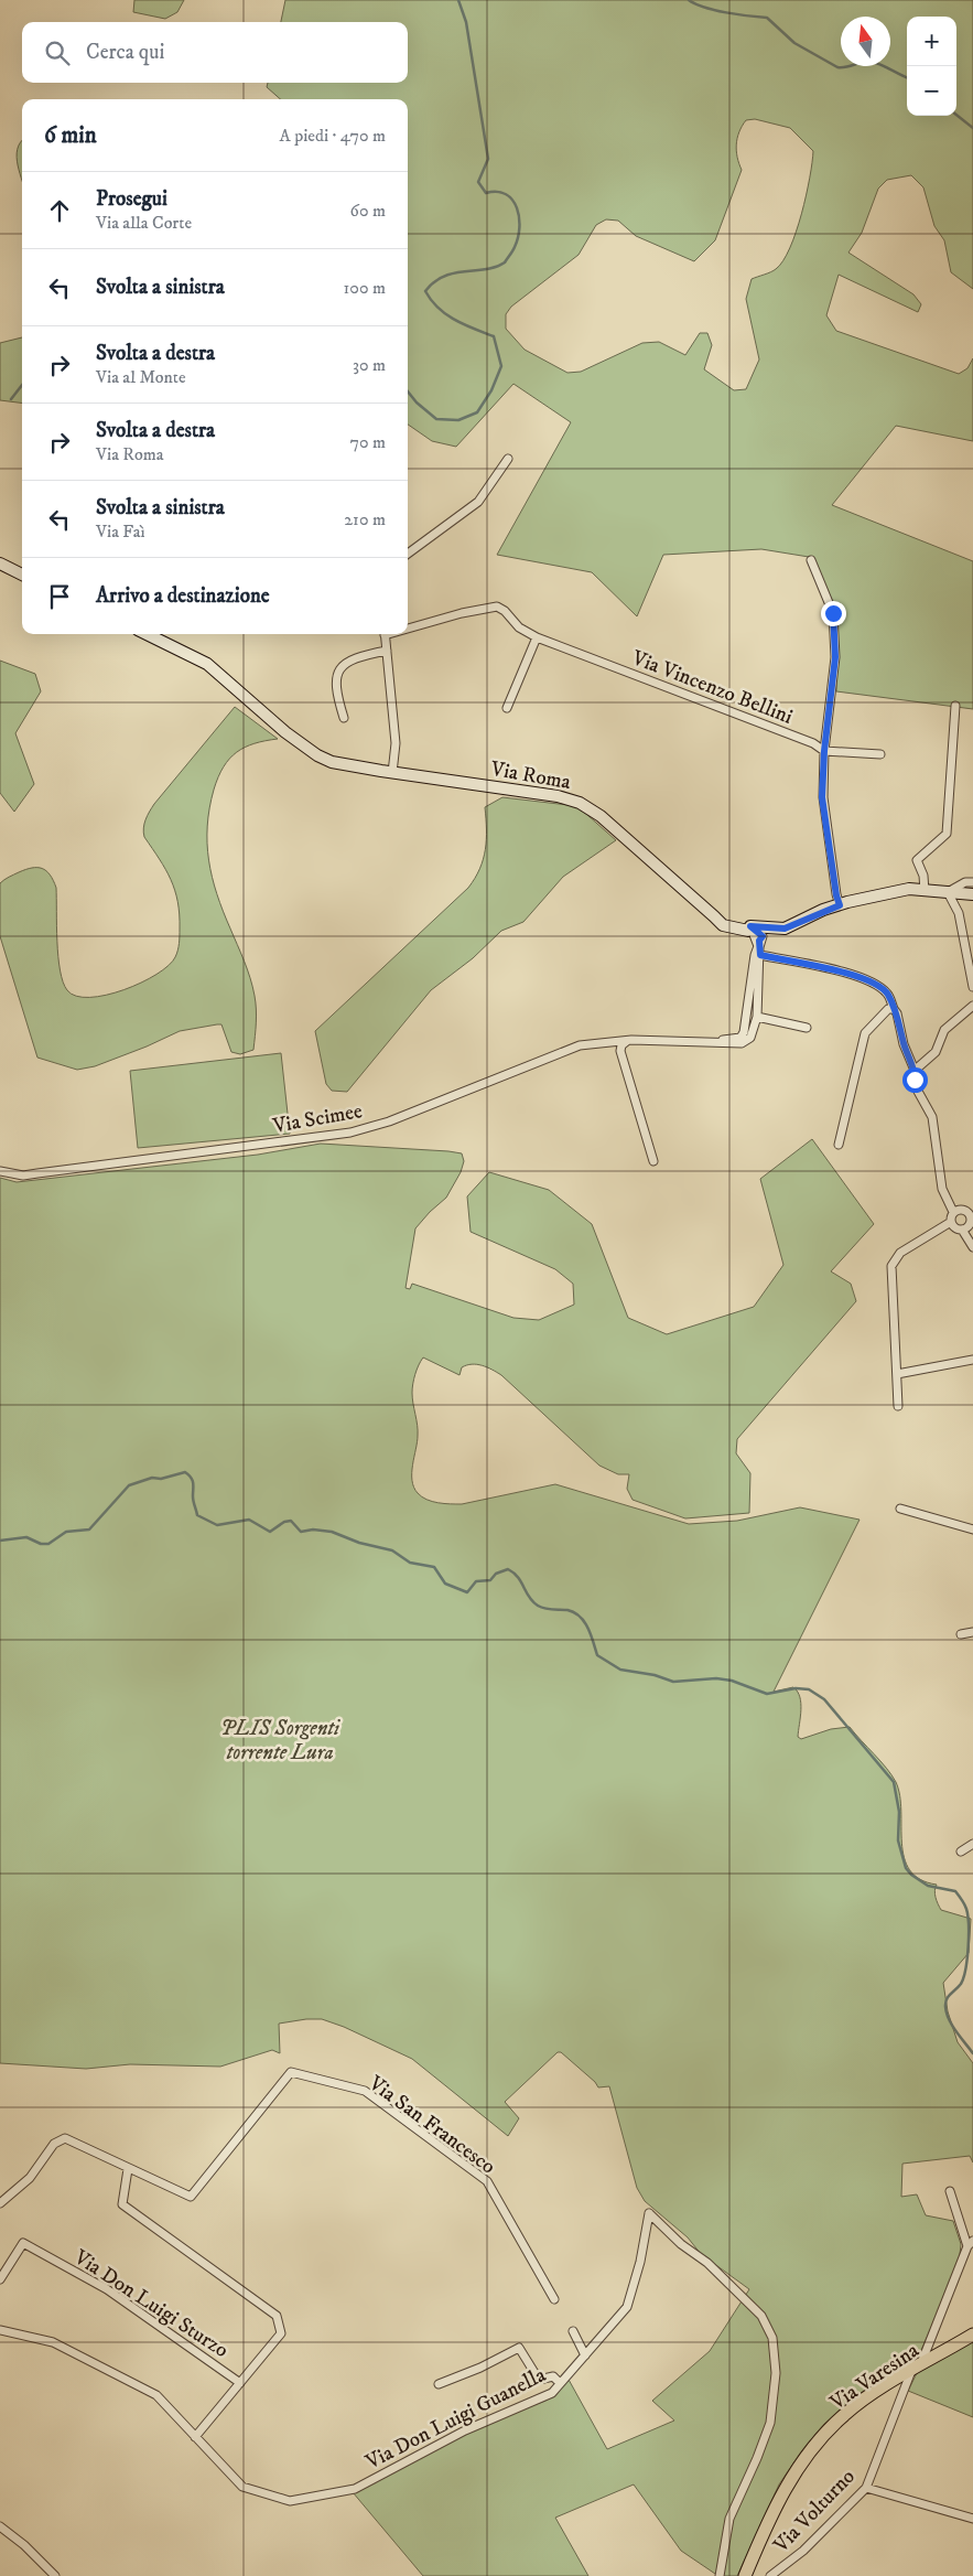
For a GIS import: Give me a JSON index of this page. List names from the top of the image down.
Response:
{
  "streets": {
    "main road": ["Via Varesina"],
    "street": [
      "Via Vincenzo Bellini",
      "Via Roma",
      "Via Scimee",
      "Via San Francesco",
      "Via Don Luigi Sturzo",
      "Via Don Luigi Guanella",
      "Via Volturno"
    ]
  },
  "crossings": [
    ["Via Varesina", "Via Volturno"]
  ],
  "parks": ["PLIS Sorgenti torrente Lura"],
  "north": "top",
  "page": {
    "map_buttons": ["+", "−"],
    "search": "Cerca qui",
    "heading": ["6 min", "A piedi · 470 m"],
    "list": [
      ["Prosegui", "Via alla Corte", "60 m"],
      ["Svolta a sinistra", "100 m"],
      ["Svolta a destra", "Via al Monte", "30 m"],
      ["Svolta a destra", "Via Roma", "70 m"],
      ["Svolta a sinistra", "Via Faì", "210 m"],
      "Arrivo a destinazione"
    ]
  }
}
